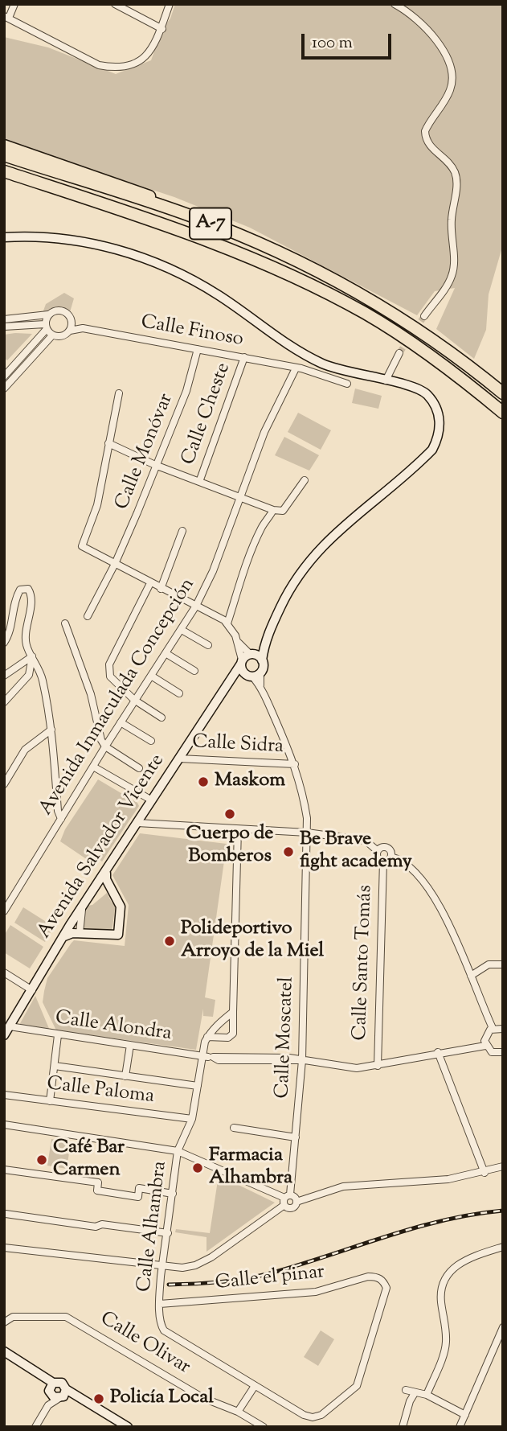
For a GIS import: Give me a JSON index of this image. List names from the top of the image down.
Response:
{
  "streets": {
    "highway": ["A-7"],
    "street": [
      "Calle Finoso",
      "Calle Cheste",
      "Calle Monóvar",
      "Avenida Inmaculada Concepción",
      "Calle Sidra",
      "Avenida Salvador Vicente",
      "Calle Santo Tomás",
      "Calle Alondra",
      "Calle Moscatel",
      "Calle Paloma",
      "Calle Alhambra",
      "Calle el pinar",
      "Calle Olivar"
    ]
  },
  "crossings": [
    ["Calle Finoso", "Calle Cheste"],
    ["Calle Finoso", "Calle Monóvar"],
    ["Calle Finoso", "Avenida Inmaculada Concepción"],
    ["Calle Sidra", "Avenida Salvador Vicente"],
    ["Calle Sidra", "Calle Moscatel"],
    ["Avenida Salvador Vicente", "Calle Alondra"],
    ["Calle Santo Tomás", "Calle Alondra"],
    ["Calle Alondra", "Calle Moscatel"],
    ["Calle Alondra", "Calle Alhambra"],
    ["Calle Paloma", "Calle Alhambra"],
    ["Calle Alhambra", "Calle el pinar"]
  ],
  "places": [
    "Maskom",
    "Cuerpo de Bomberos",
    "Be Brave fight academy",
    "Polideportivo Arroyo de la Miel",
    "Café Bar Carmen",
    "Farmacia Alhambra",
    "Policía Local"
  ],
  "scale_bar": "100 m"
}
